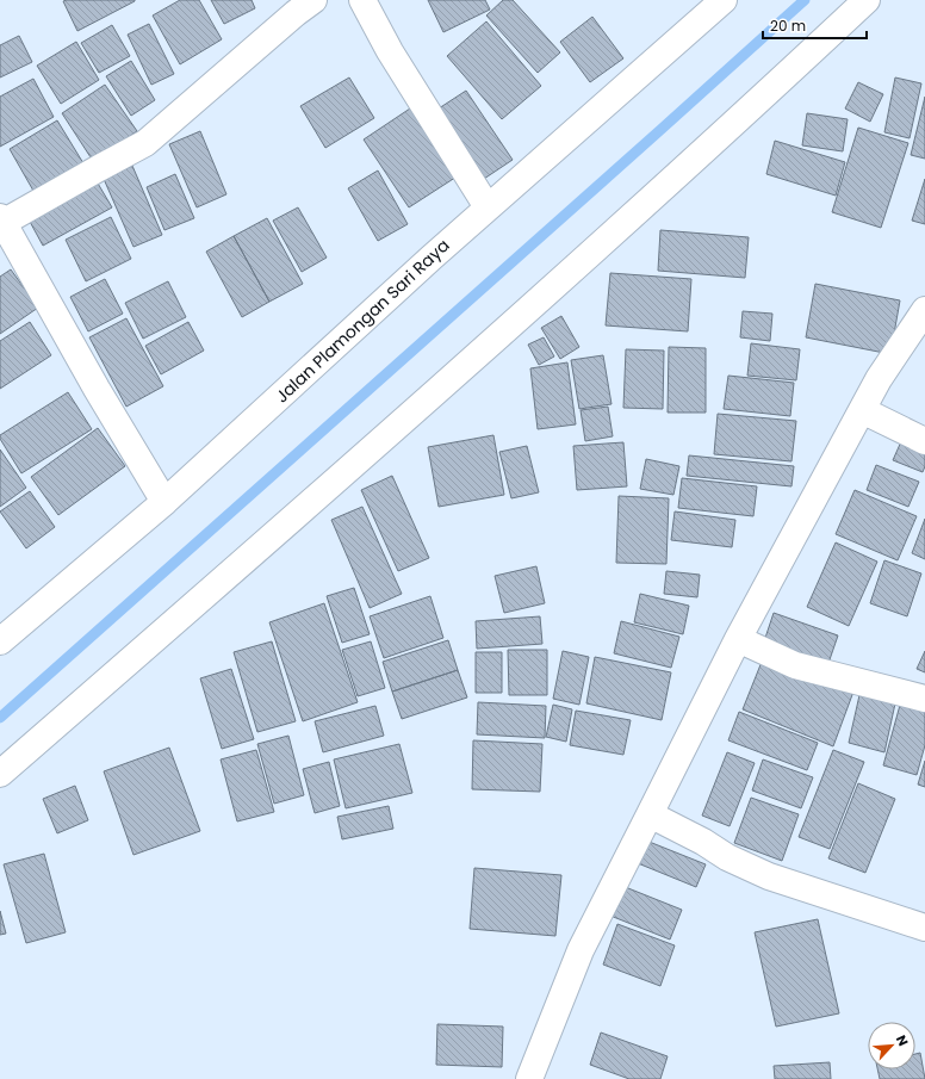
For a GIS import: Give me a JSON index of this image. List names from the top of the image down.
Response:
{
  "streets": {
    "street": ["Jalan Plamongan Sari Raya"]
  },
  "scale_bar": "20 m",
  "north": "top right"
}
